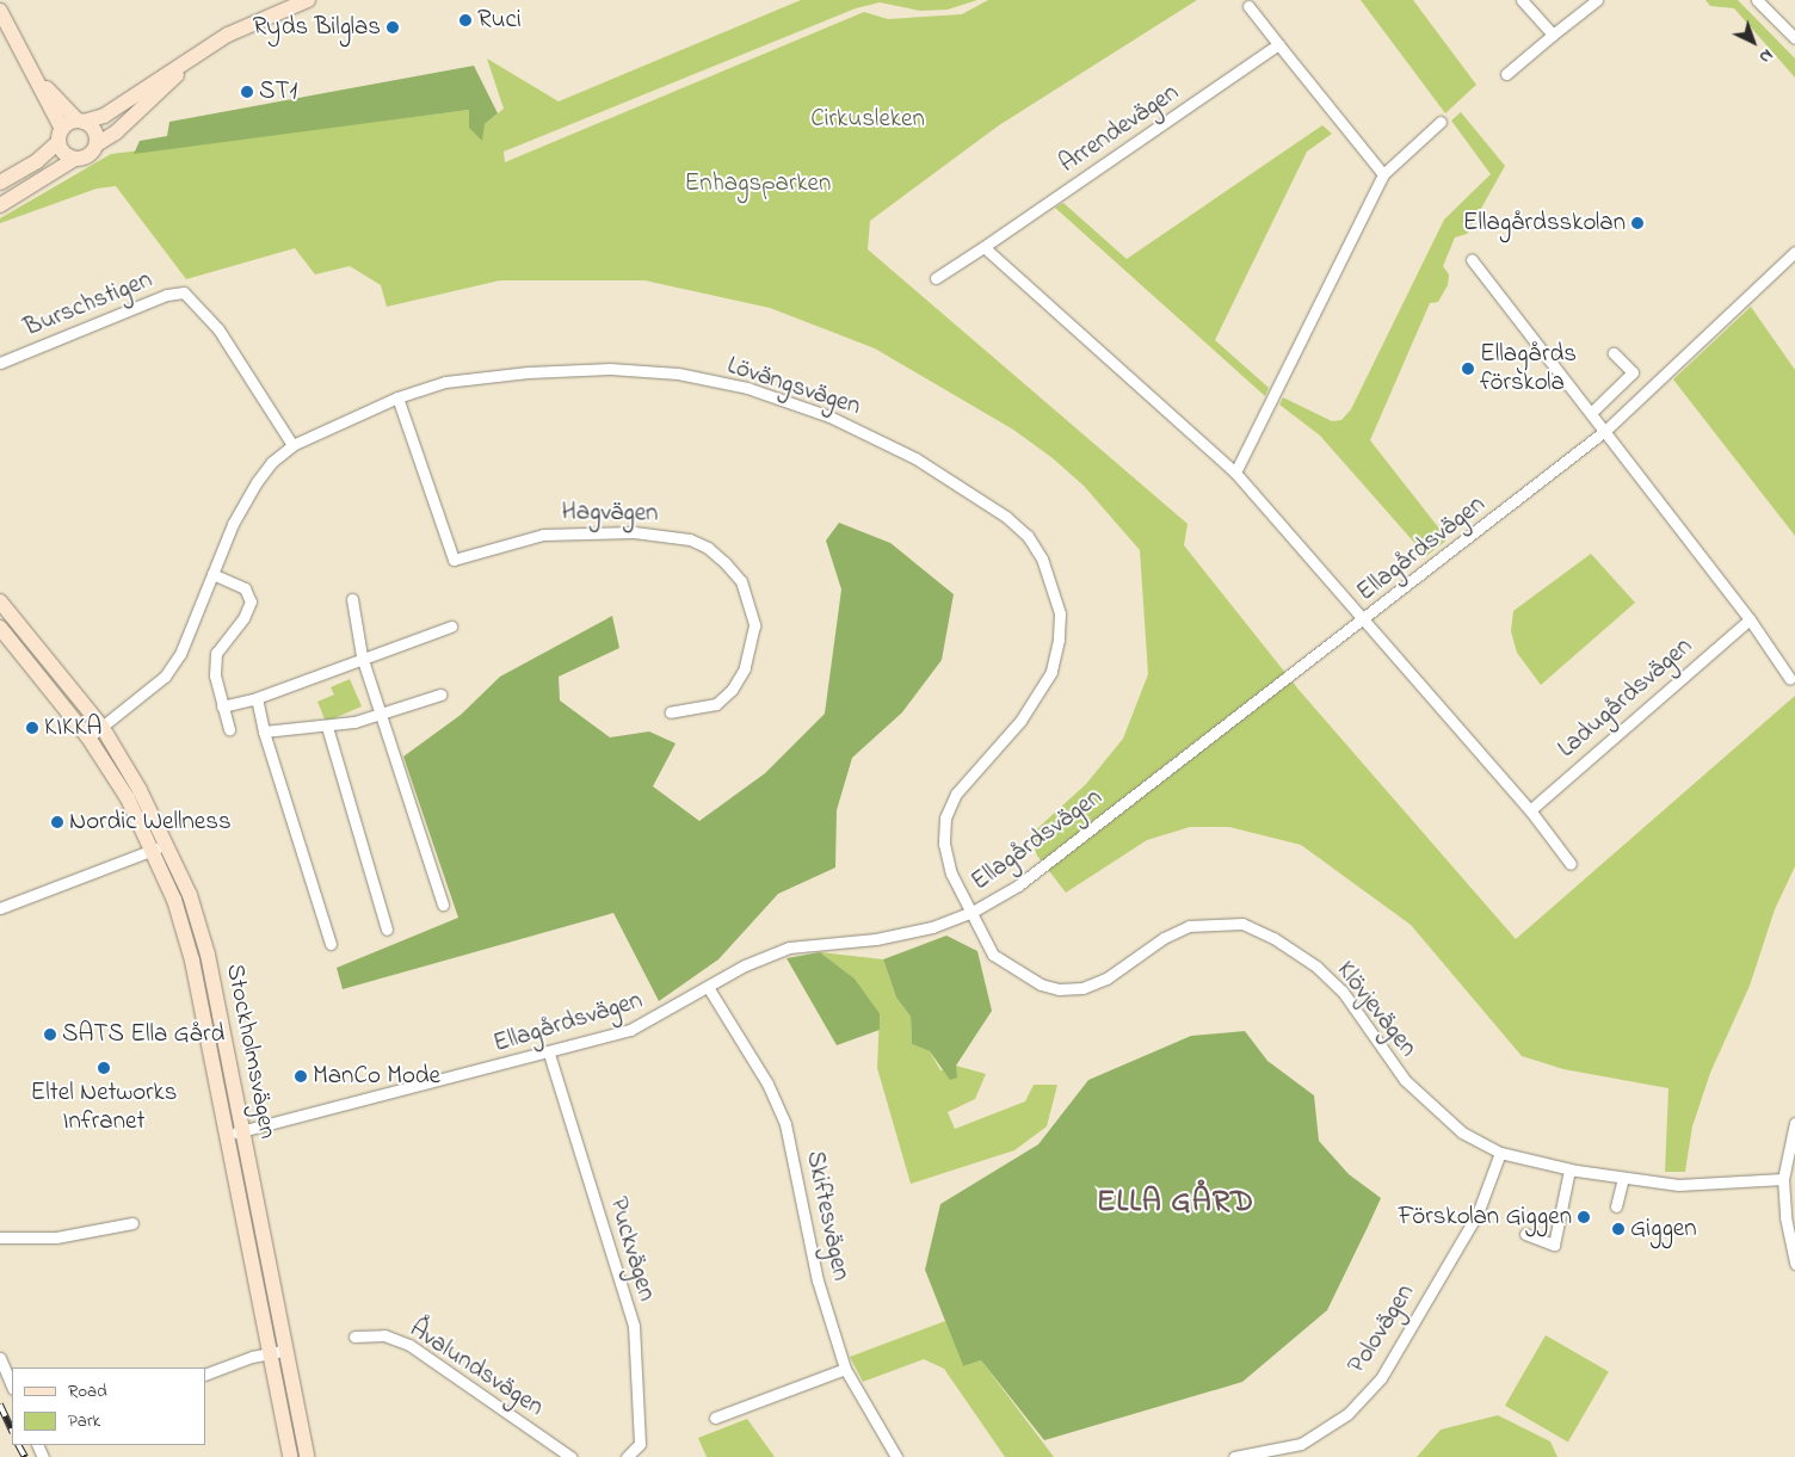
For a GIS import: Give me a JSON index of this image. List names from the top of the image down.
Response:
{
  "streets": {
    "main road": ["Stockholmsvägen"],
    "street": [
      "Arrendevägen",
      "Burschstigen",
      "Lövängsvägen",
      "Hagvägen",
      "Ellagårdsvägen",
      "Ladugårdsvägen",
      "Klövjevägen",
      "Skiftesvägen",
      "Puckvägen",
      "Polovägen",
      "Åvalundsvägen"
    ]
  },
  "crossings": [
    ["Burschstigen", "Lövängsvägen"],
    ["Lövängsvägen", "Hagvägen"],
    ["Lövängsvägen", "Ellagårdsvägen"],
    ["Lövängsvägen", "Klövjevägen"],
    ["Lövängsvägen", "Stockholmsvägen"],
    ["Ellagårdsvägen", "Klövjevägen"],
    ["Ellagårdsvägen", "Stockholmsvägen"],
    ["Ellagårdsvägen", "Skiftesvägen"],
    ["Ellagårdsvägen", "Puckvägen"],
    ["Klövjevägen", "Polovägen"]
  ],
  "districts": ["ELLA GÅRD"],
  "parks": ["Cirkusleken", "Enhagsparken"],
  "places": [
    "Ruci",
    "Ryds Bilglas",
    "ST1",
    "Ellagårdsskolan",
    "Ellagårds förskola",
    "KIKKA",
    "Nordic Wellness",
    "SATS Ella Gård",
    "Eltel Networks Infranet",
    "ManCo Mode",
    "Förskolan Giggen",
    "Giggen"
  ],
  "legend": ["Road", "Park"],
  "north": "bottom right"
}
